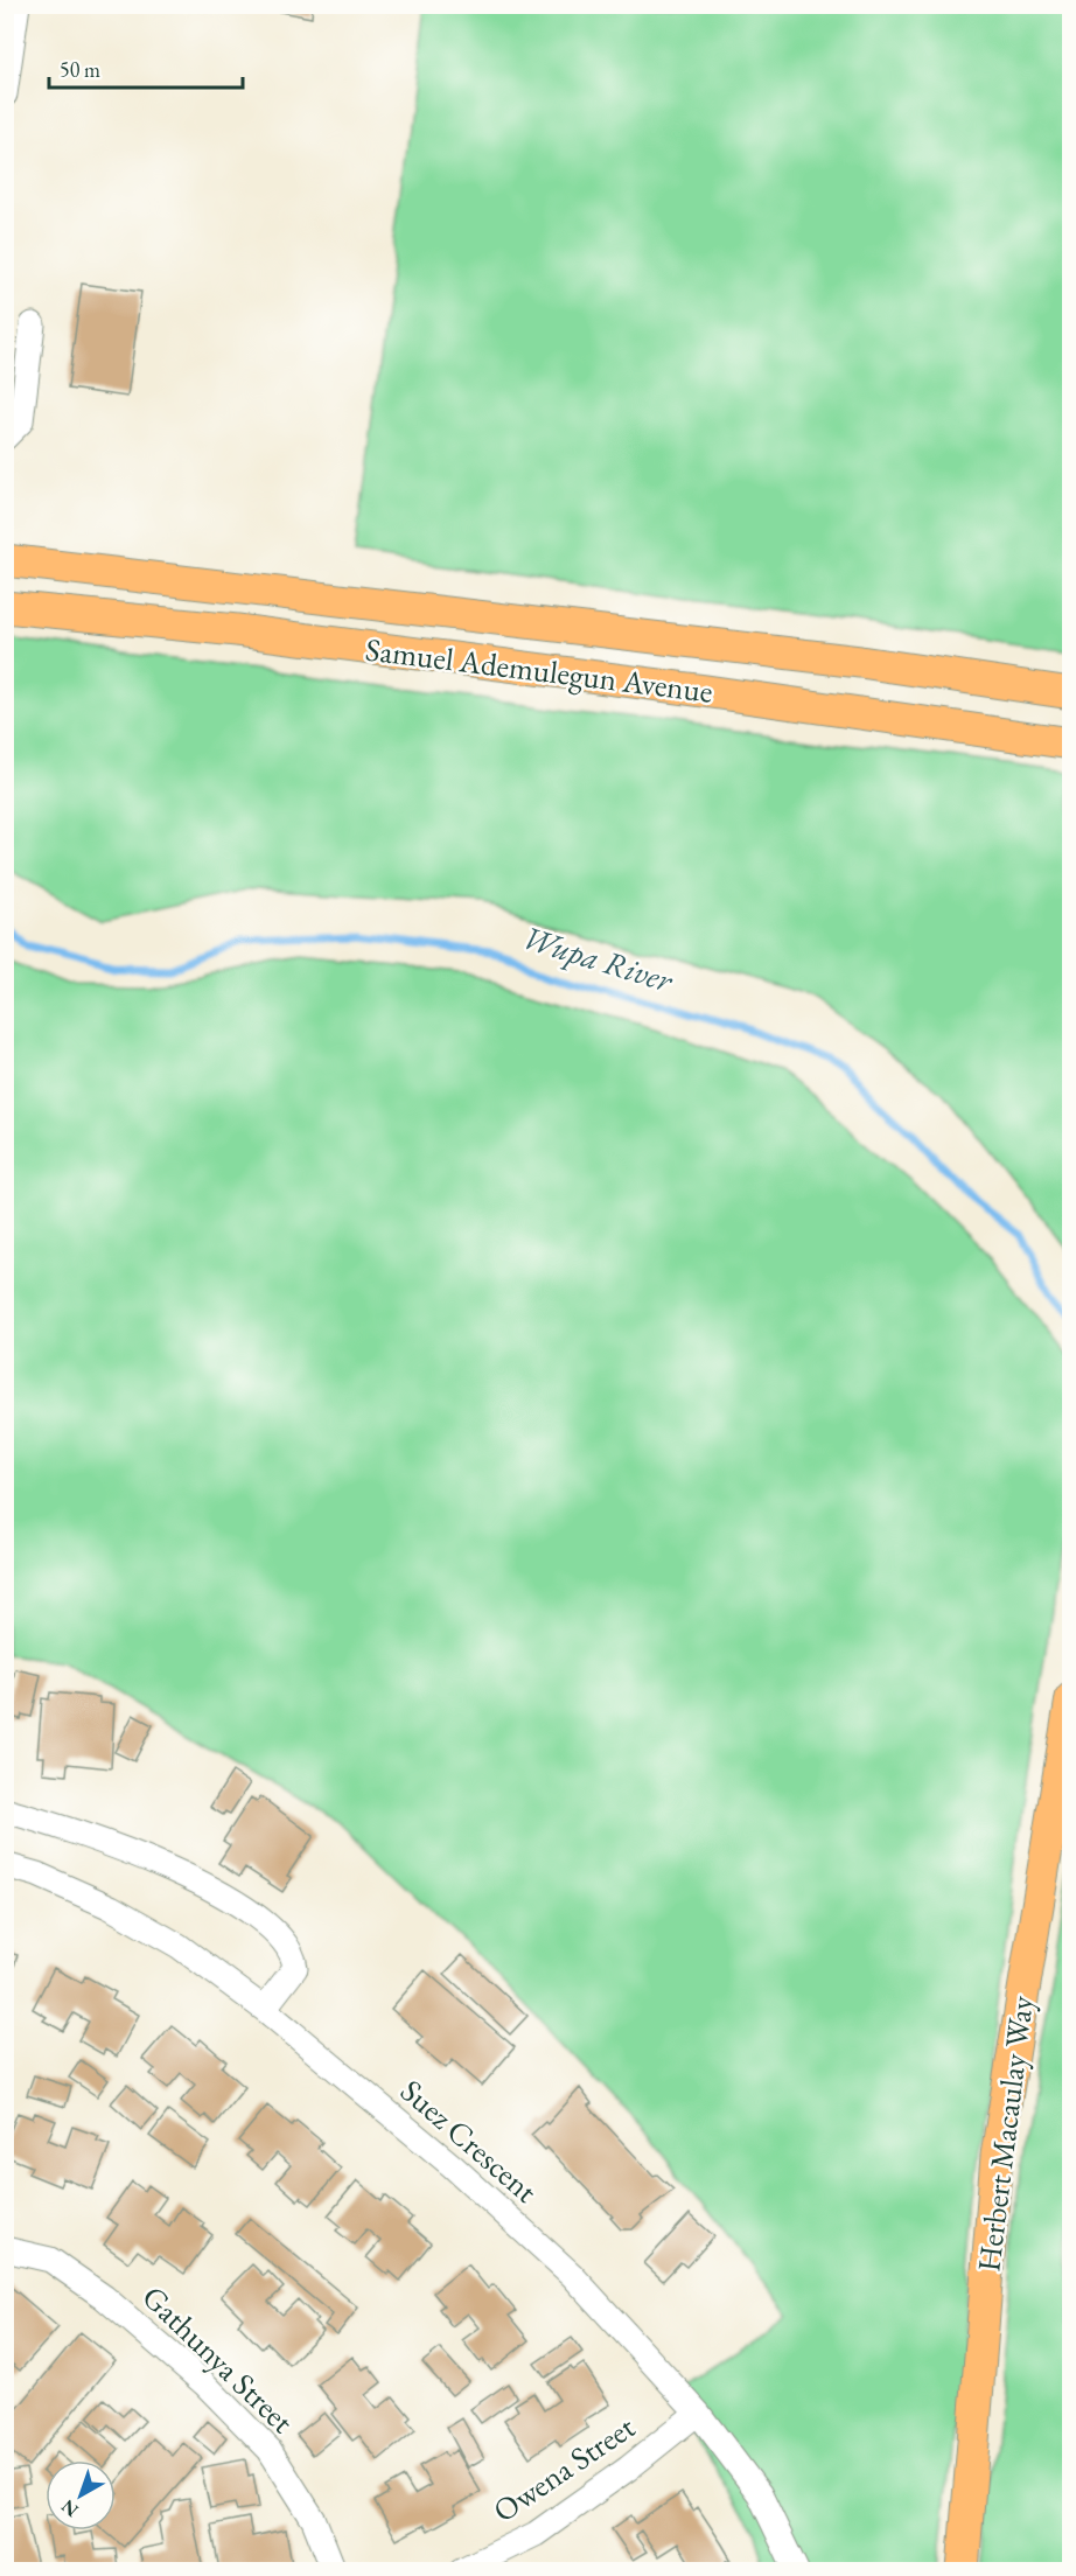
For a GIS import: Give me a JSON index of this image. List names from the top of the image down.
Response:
{
  "streets": {
    "main road": ["Samuel Ademulegun Avenue", "Herbert Macaulay Way"],
    "street": ["Suez Crescent", "Gathunya Street", "Owena Street"]
  },
  "crossings": [
    ["Suez Crescent", "Owena Street"]
  ],
  "water": ["Wupa River"],
  "scale_bar": "50 m",
  "north": "bottom left"
}
